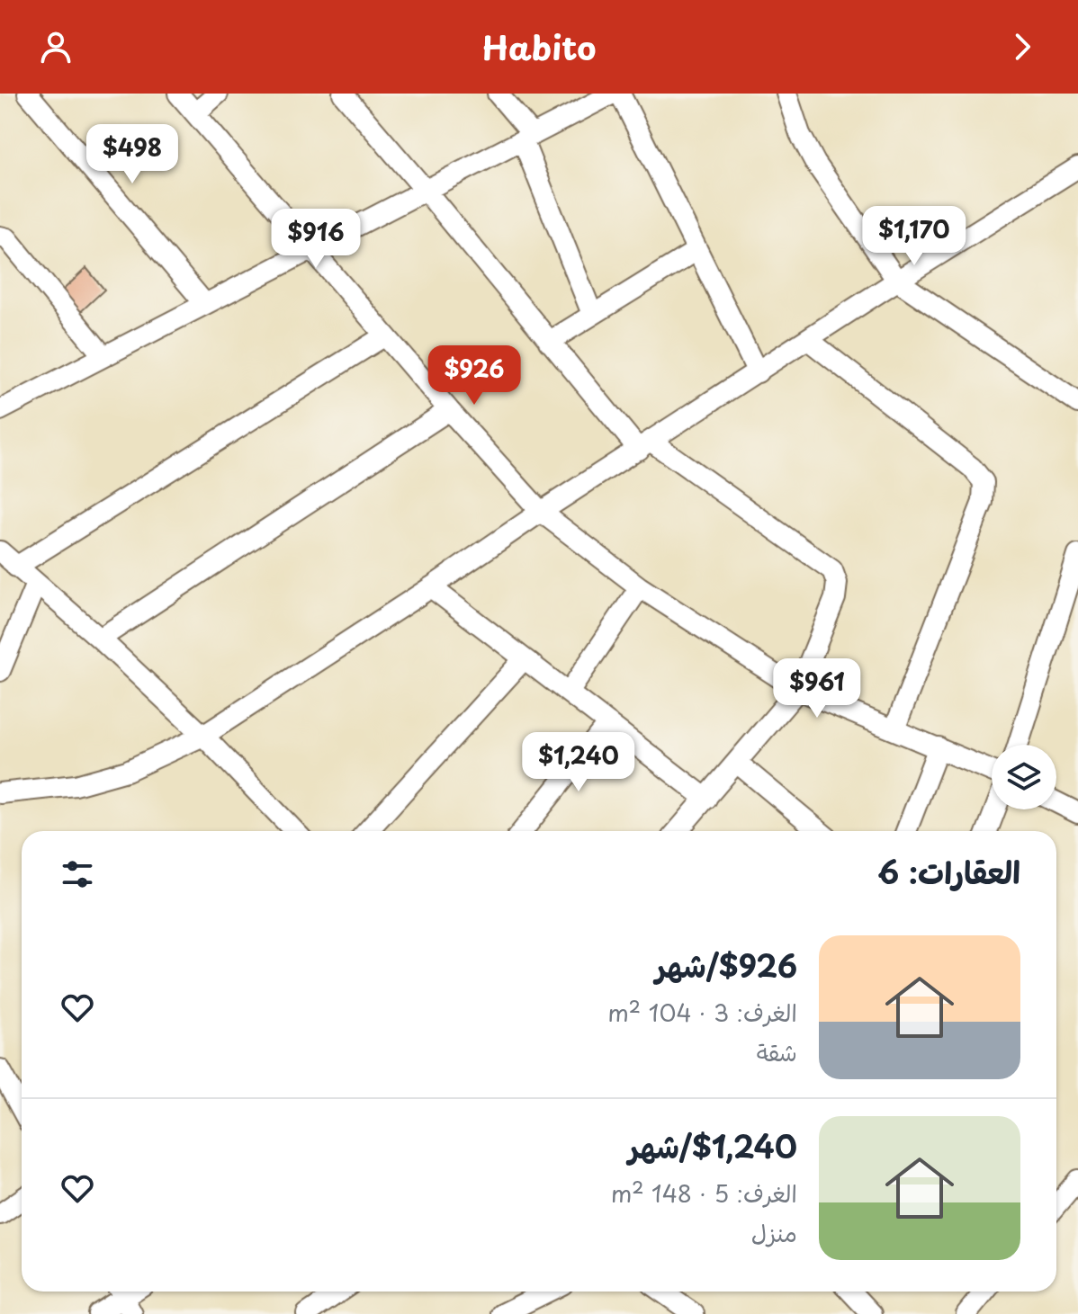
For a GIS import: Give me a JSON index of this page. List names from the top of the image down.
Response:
{
  "page": {
    "header": "Habito",
    "price": [
      "$498",
      "$1,170",
      "$916",
      "$926",
      "$961",
      "$1,240"
    ],
    "heading": "العقارات: 6",
    "list": [
      {
        "name": "$926/شهر",
        "note": "الغرف: 3 · 104 m² · شقة"
      },
      {
        "name": "$1,240/شهر",
        "note": "الغرف: 5 · 148 m² · منزل"
      }
    ]
  }
}
